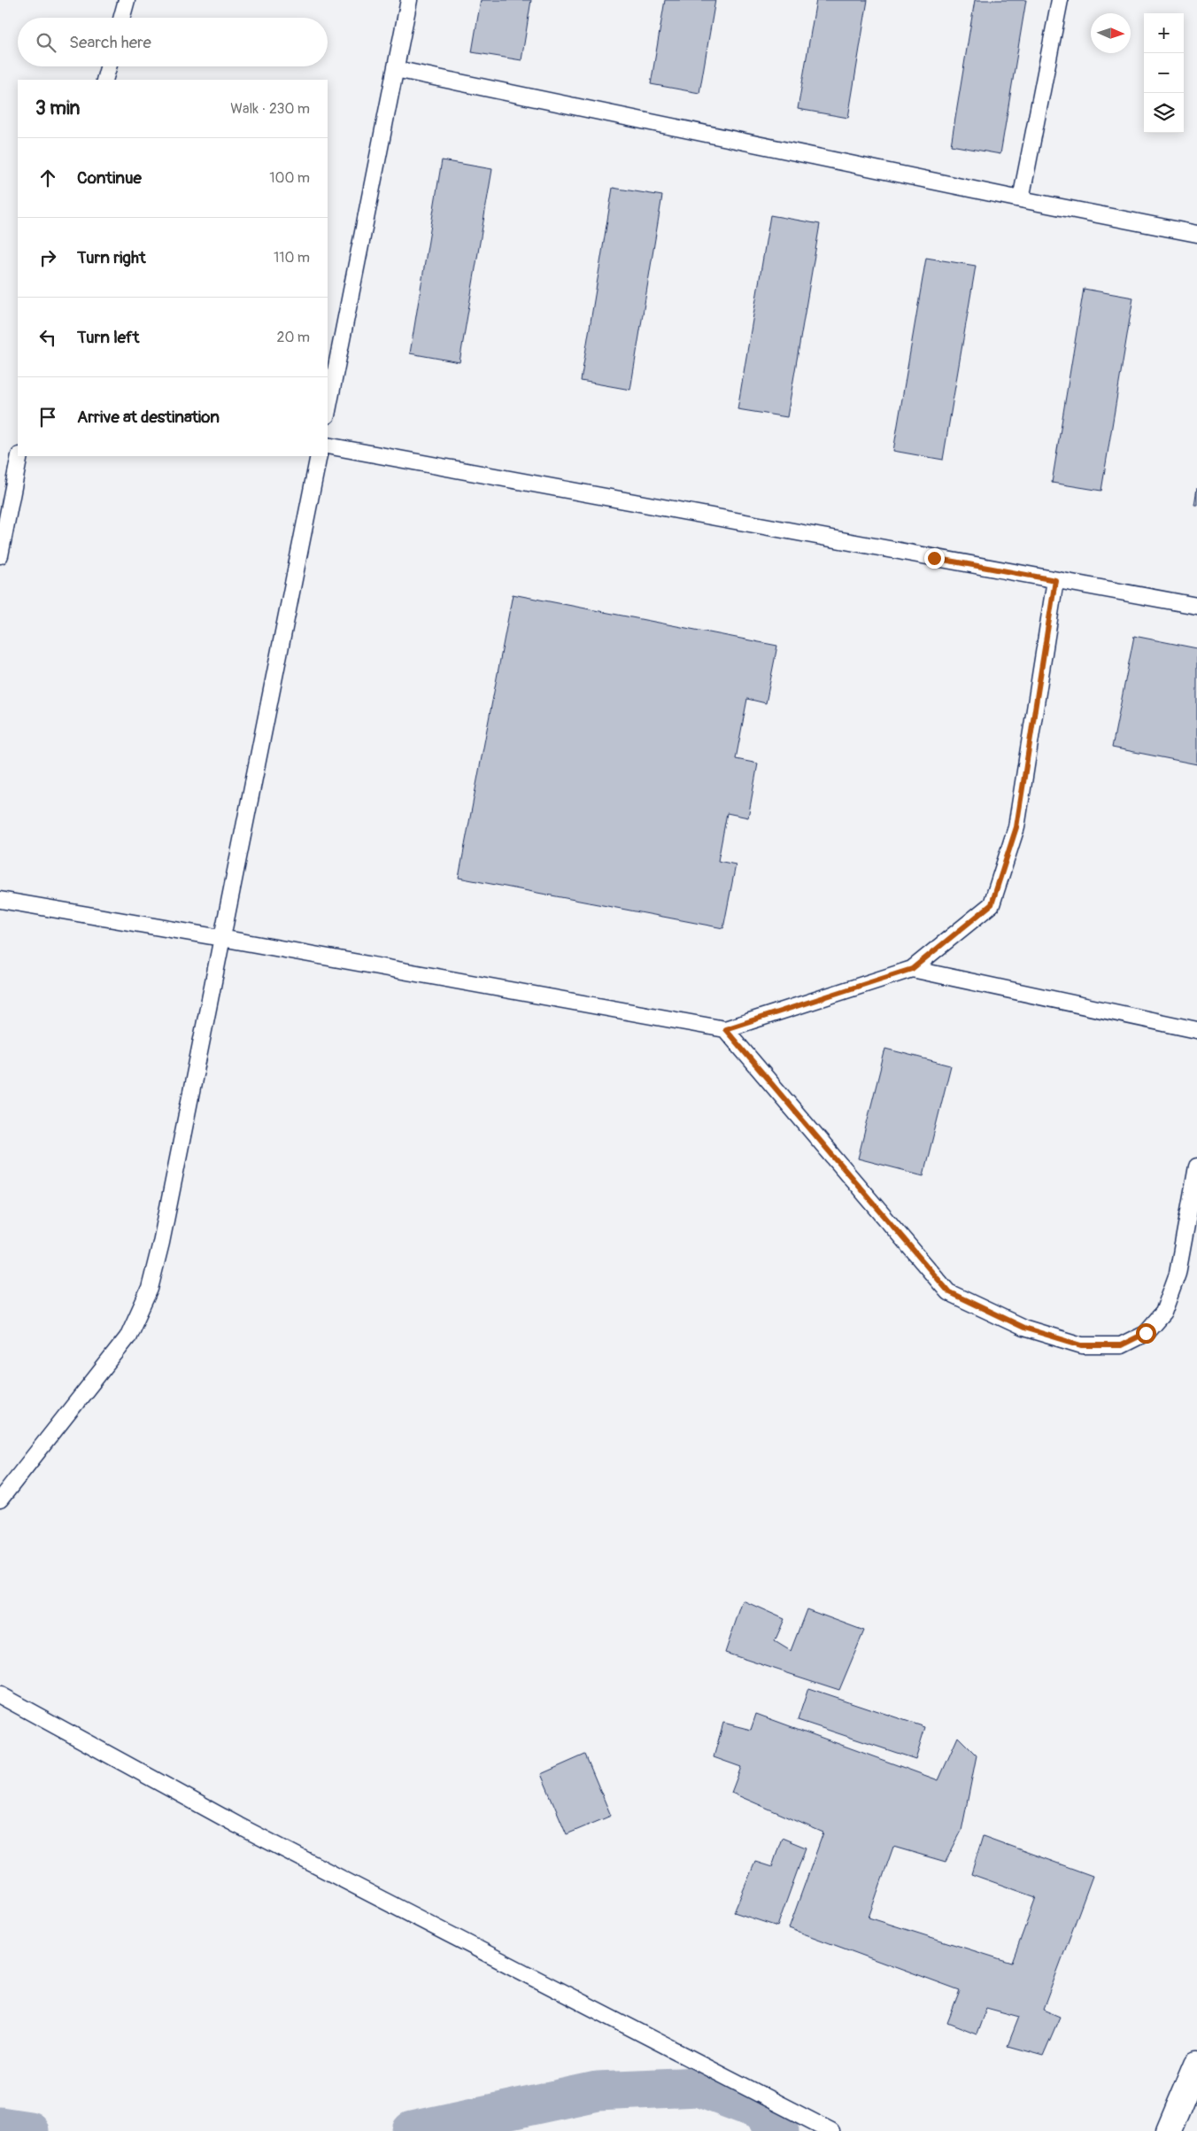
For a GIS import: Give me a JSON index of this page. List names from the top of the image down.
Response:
{
  "north": "right",
  "page": {
    "map_buttons": ["+", "−"],
    "search": "Search here",
    "heading": ["3 min", "Walk · 230 m"],
    "list": [
      ["Continue", "100 m"],
      ["Turn right", "110 m"],
      ["Turn left", "20 m"],
      "Arrive at destination"
    ]
  }
}
